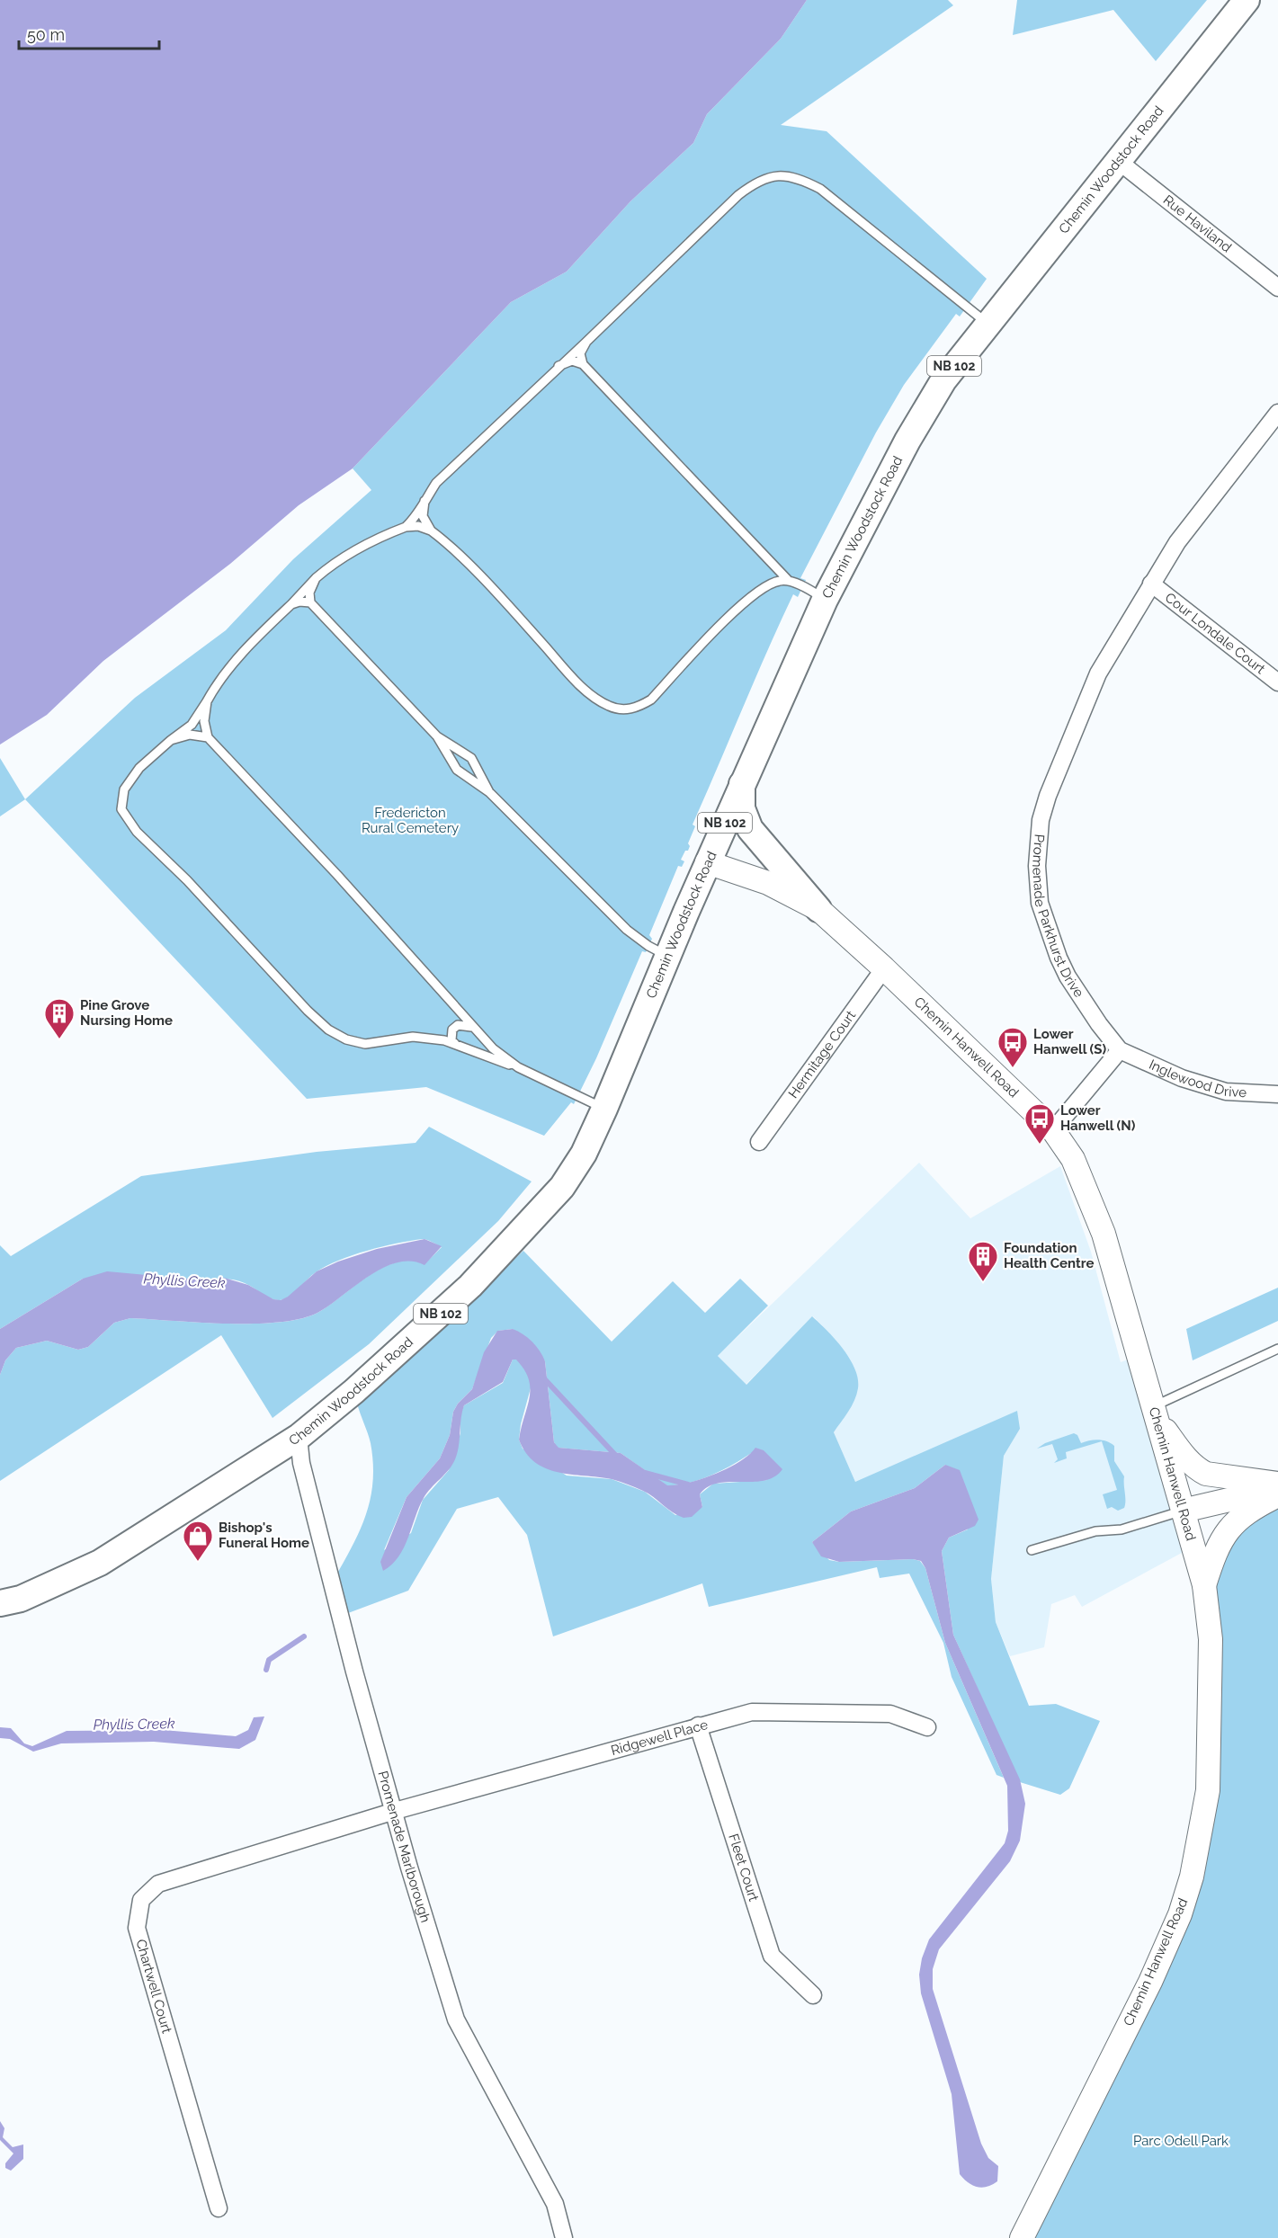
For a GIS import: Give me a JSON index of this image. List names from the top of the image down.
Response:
{
  "streets": {
    "main road": ["Chemin Woodstock Road", "NB 102", "Chemin Hanwell Road"],
    "street": [
      "Rue Haviland",
      "Cour Londale Court",
      "Promenade Parkhurst Drive",
      "Hermitage Court",
      "Inglewood Drive",
      "Ridgewell Place",
      "Promenade Marlborough",
      "Fleet Court",
      "Chartwell Court"
    ]
  },
  "crossings": [
    ["Chemin Woodstock Road", "Rue Haviland"],
    ["Chemin Woodstock Road", "Chemin Hanwell Road"],
    ["Chemin Woodstock Road", "Promenade Marlborough"],
    ["Cour Londale Court", "Promenade Parkhurst Drive"],
    ["Promenade Parkhurst Drive", "Inglewood Drive"],
    ["Chemin Hanwell Road", "Hermitage Court"],
    ["Ridgewell Place", "Promenade Marlborough"],
    ["Ridgewell Place", "Fleet Court"],
    ["Ridgewell Place", "Chartwell Court"],
    ["Promenade Marlborough", "Chartwell Court"]
  ],
  "water": ["Phyllis Creek"],
  "parks": ["Fredericton Rural Cemetery", "Parc Odell Park"],
  "places": {
    "building": ["Pine Grove Nursing Home", "Foundation Health Centre"],
    "bus stop": ["Lower Hanwell (S)", "Lower Hanwell (N)"],
    "shop": ["Bishop's Funeral Home"]
  },
  "scale_bar": "50 m"
}
